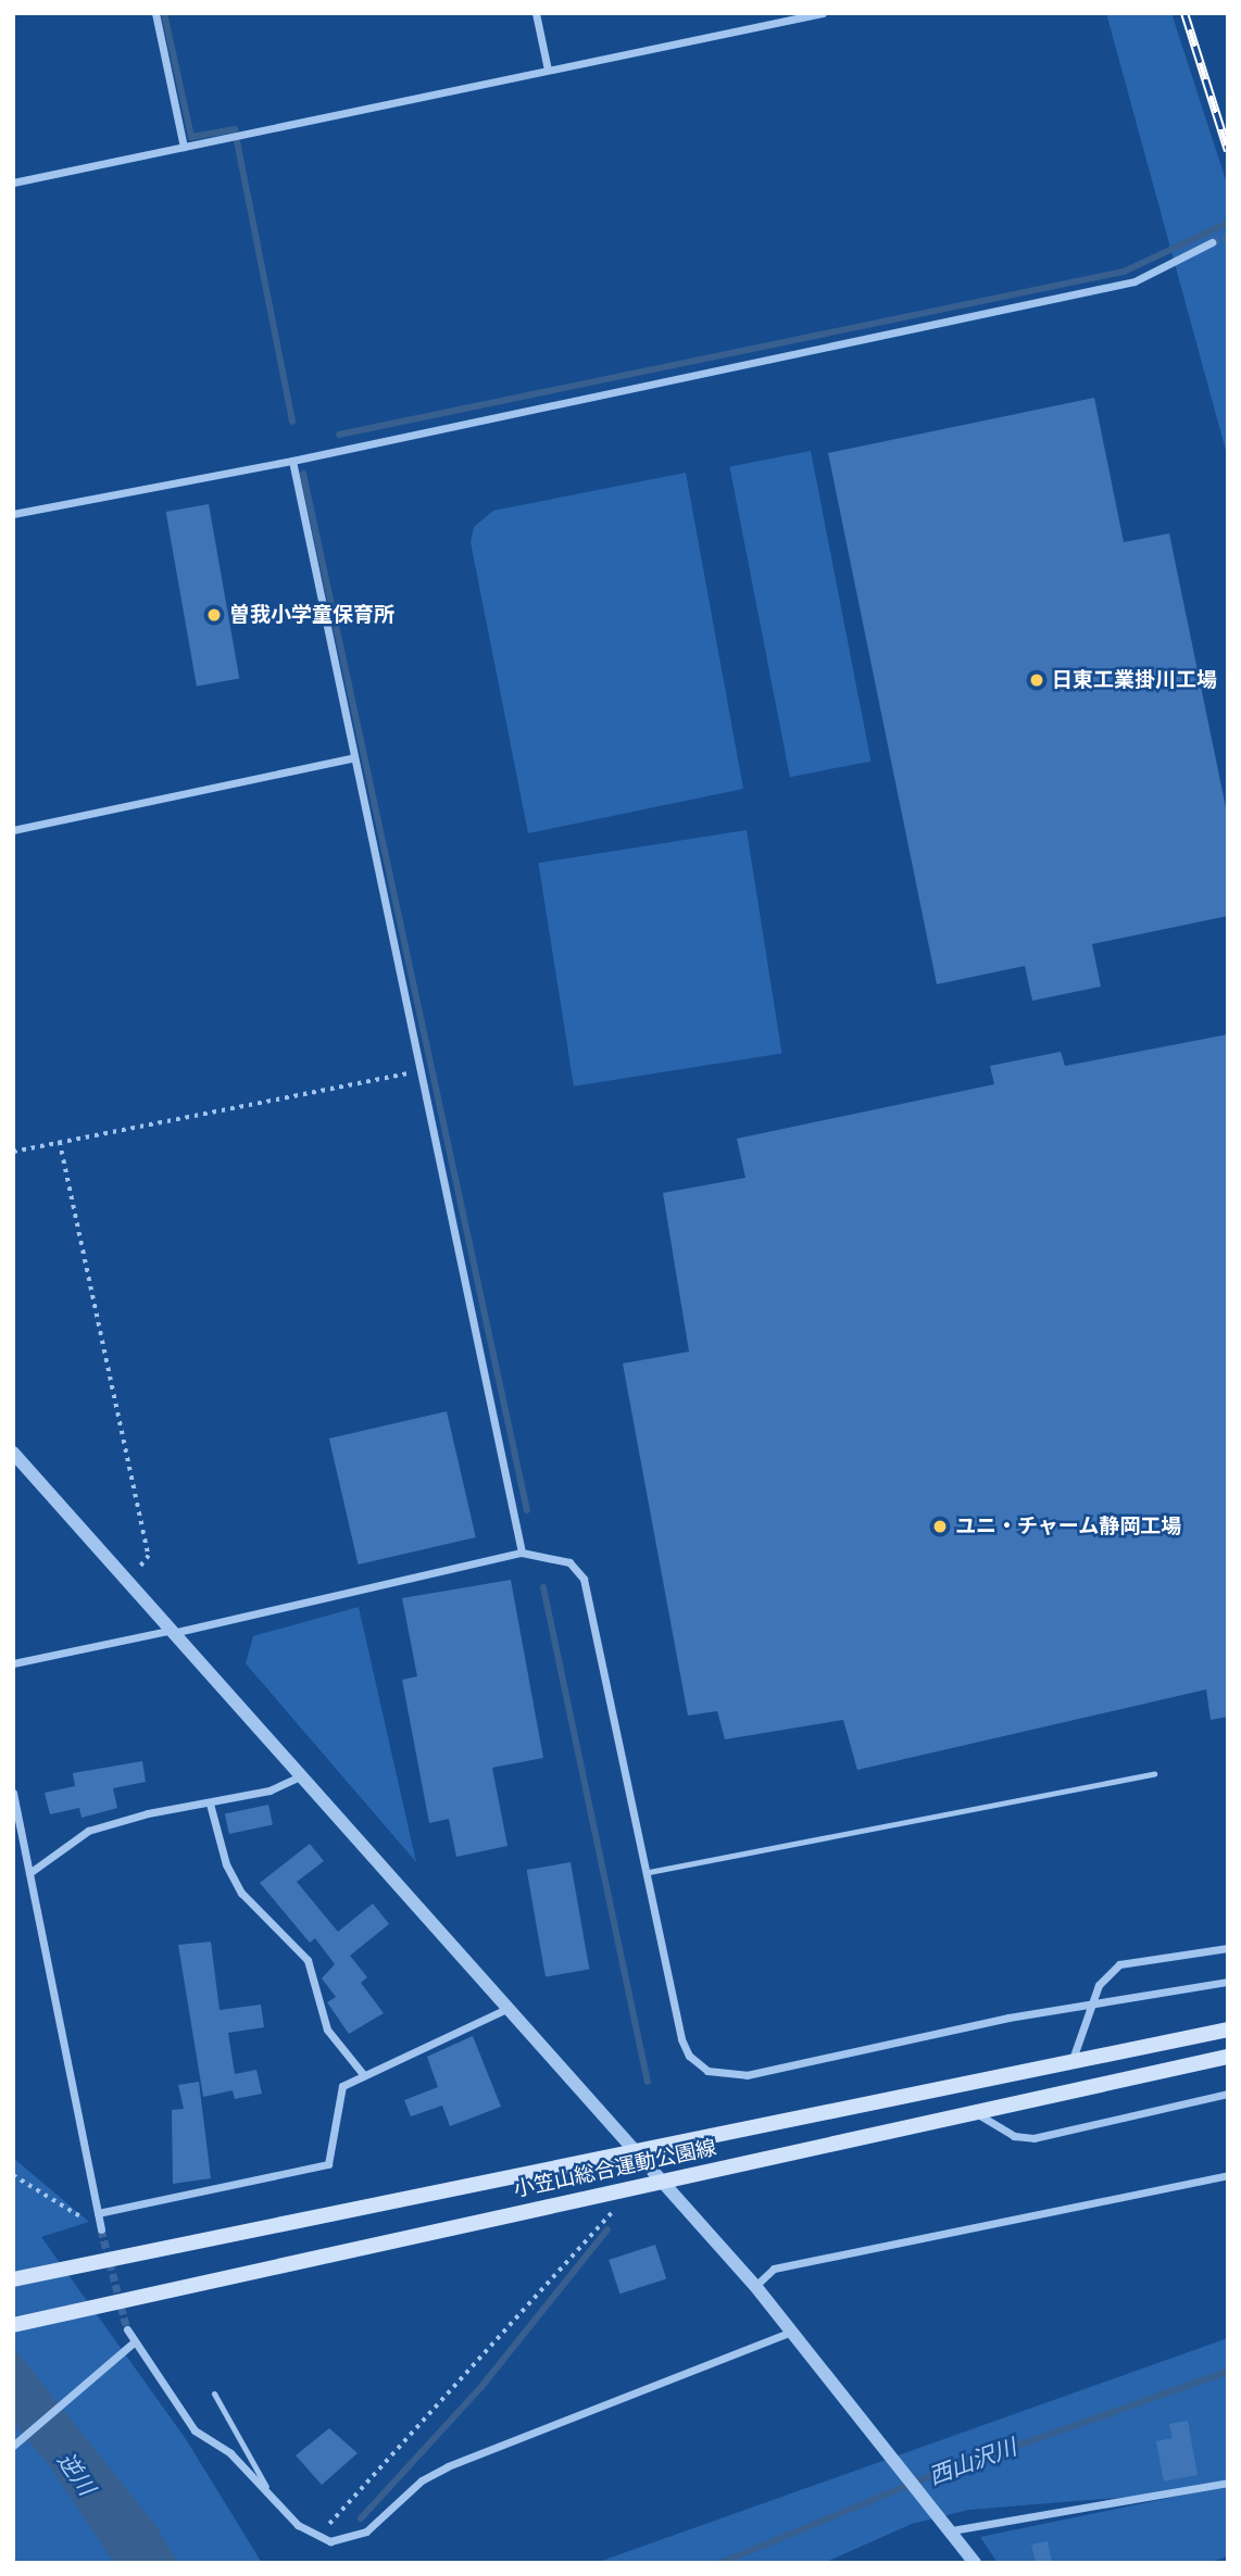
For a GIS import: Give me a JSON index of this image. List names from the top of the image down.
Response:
{
  "streets": {
    "main road": ["小笠山総合運動公園線"]
  },
  "water": ["西山沢川", "逆川"],
  "places": ["曽我小学童保育所", "日東工業掛川工場", "ユニ・チャーム静岡工場"]
}
